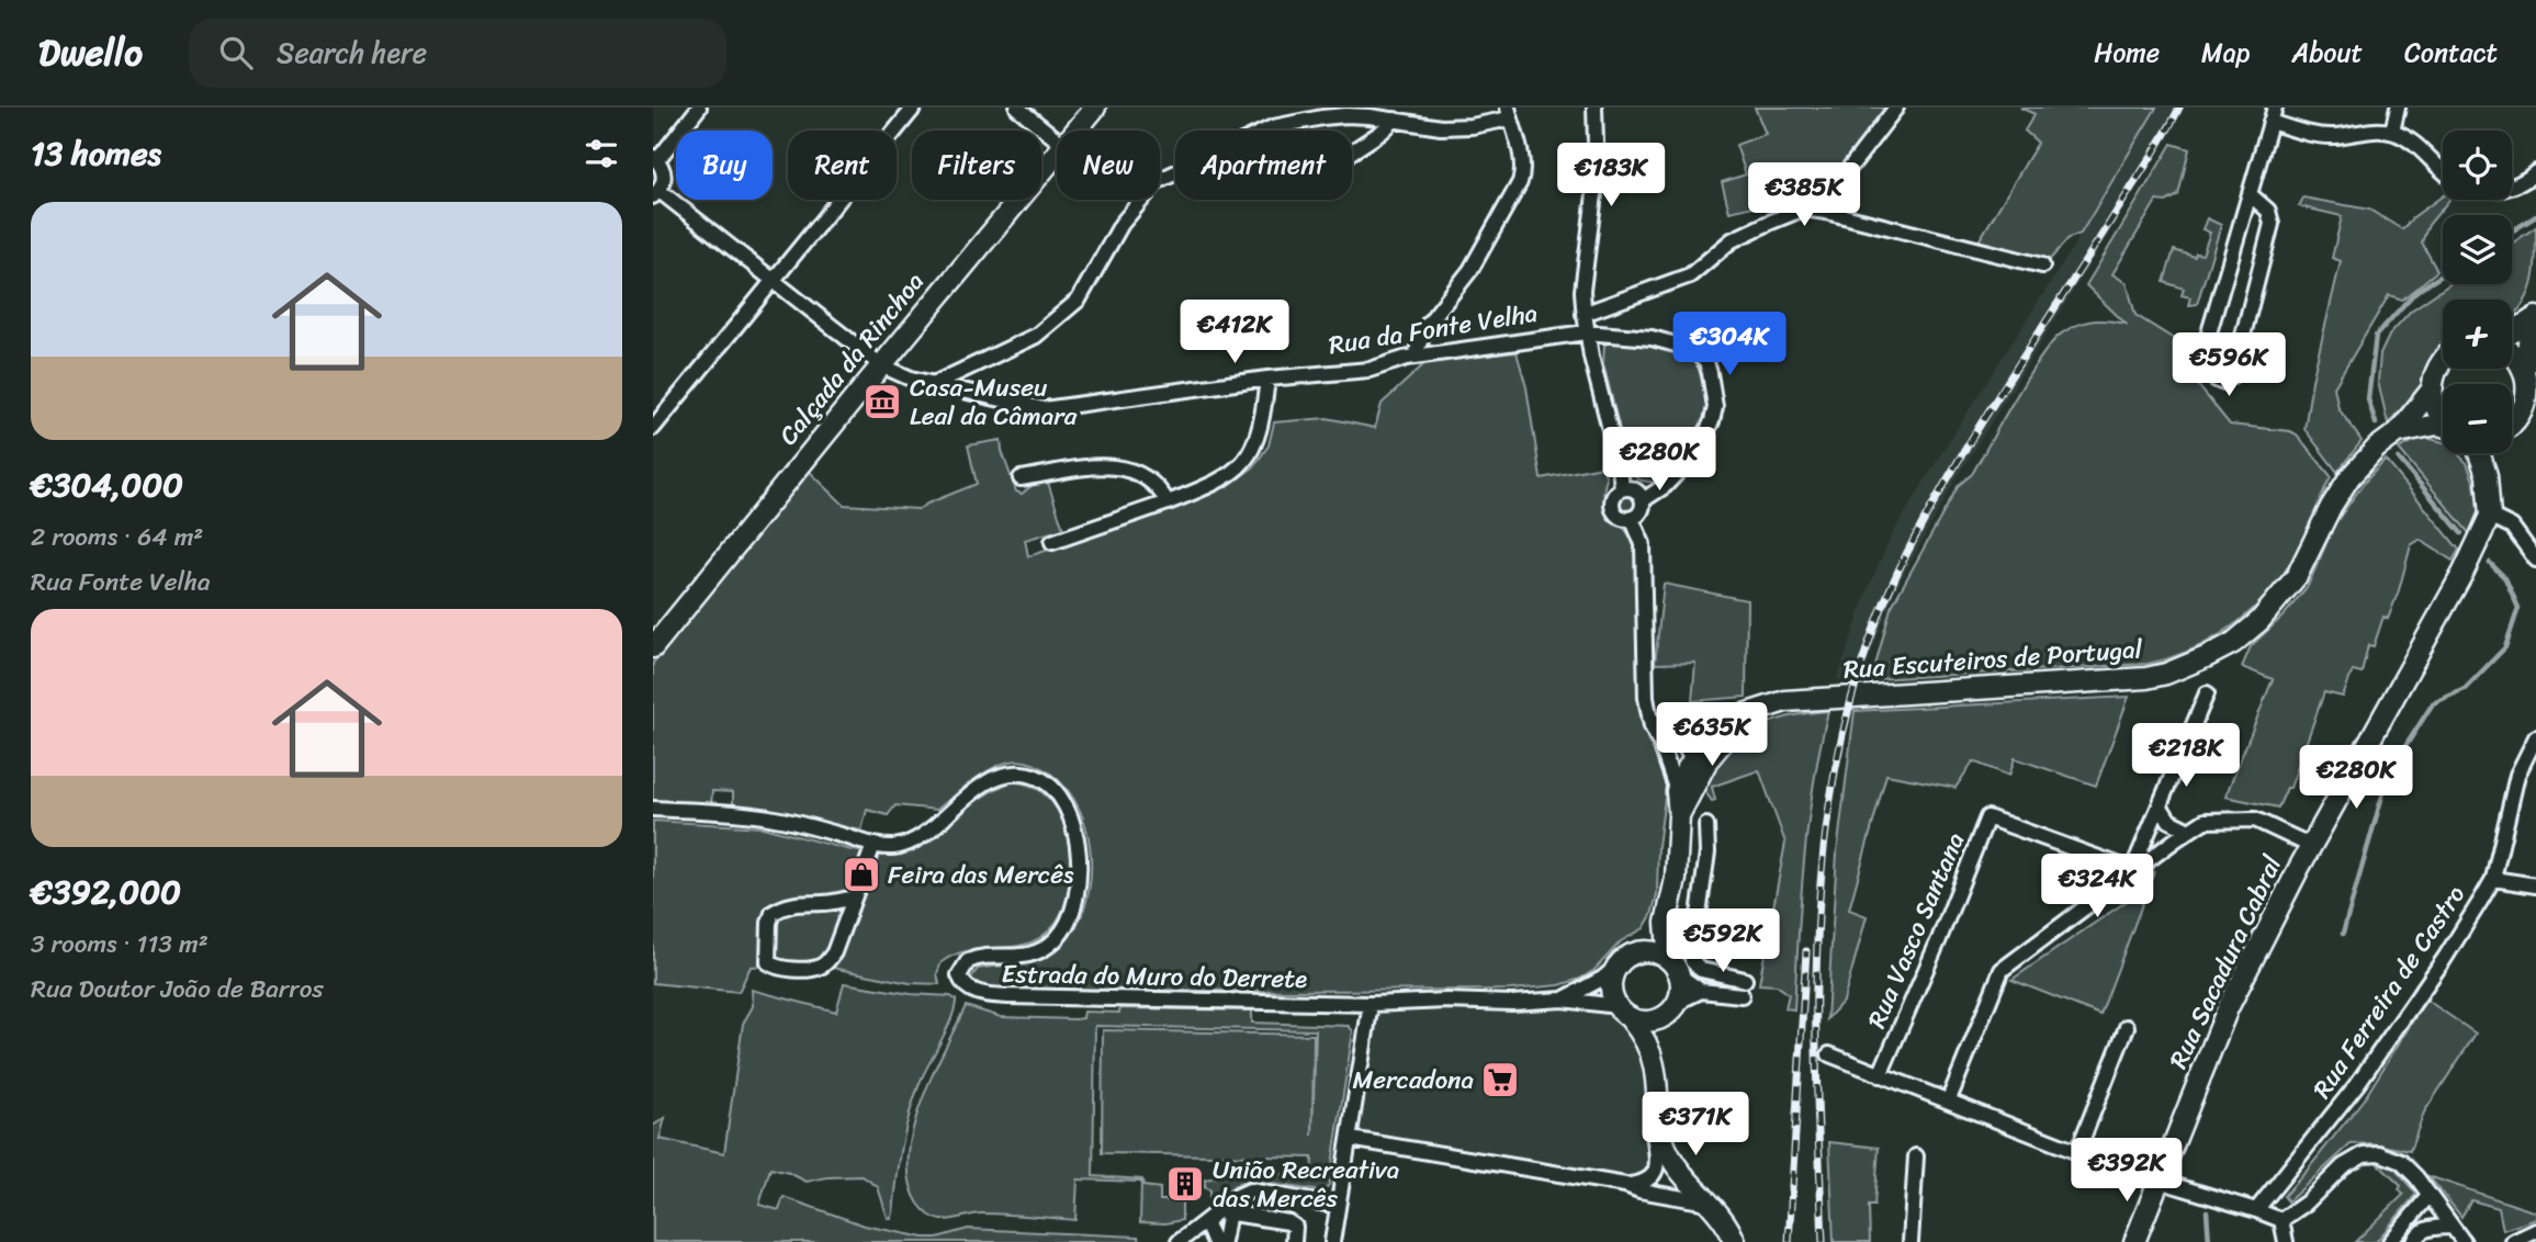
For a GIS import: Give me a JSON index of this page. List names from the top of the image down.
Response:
{
  "streets": {
    "street": [
      "Rua da Fonte Velha",
      "Calçada da Rinchoa",
      "Rua Escuteiros de Portugal",
      "Rua Vasco Santana",
      "Rua Sacadura Cabral",
      "Estrada do Muro do Derrete",
      "Rua Ferreira de Castro"
    ]
  },
  "crossings": [
    ["Rua da Fonte Velha", "Calçada da Rinchoa"]
  ],
  "places": {
    "museum": ["Casa-Museu Leal da Câmara"],
    "shop": ["Feira das Mercês"],
    "supermarket": ["Mercadona"],
    "building": ["União Recreativa das Mercês"]
  },
  "page": {
    "header": "Dwello",
    "search": "Search here",
    "nav": [
      "Home",
      "Map",
      "About",
      "Contact"
    ],
    "heading": "13 homes",
    "map_buttons": ["+", "−"],
    "chip": [
      "Buy",
      "Rent",
      "Filters",
      "New",
      "Apartment"
    ],
    "price": [
      "€183K",
      "€385K",
      "€412K",
      "€304K",
      "€596K",
      "€280K",
      "€635K",
      "€218K",
      "€280K",
      "€324K",
      "€592K",
      "€371K",
      "€392K"
    ],
    "list": [
      {
        "name": "€304,000",
        "note": "2 rooms · 64 m² · Rua Fonte Velha"
      },
      {
        "name": "€392,000",
        "note": "3 rooms · 113 m² · Rua Doutor João de Barros"
      }
    ]
  }
}
